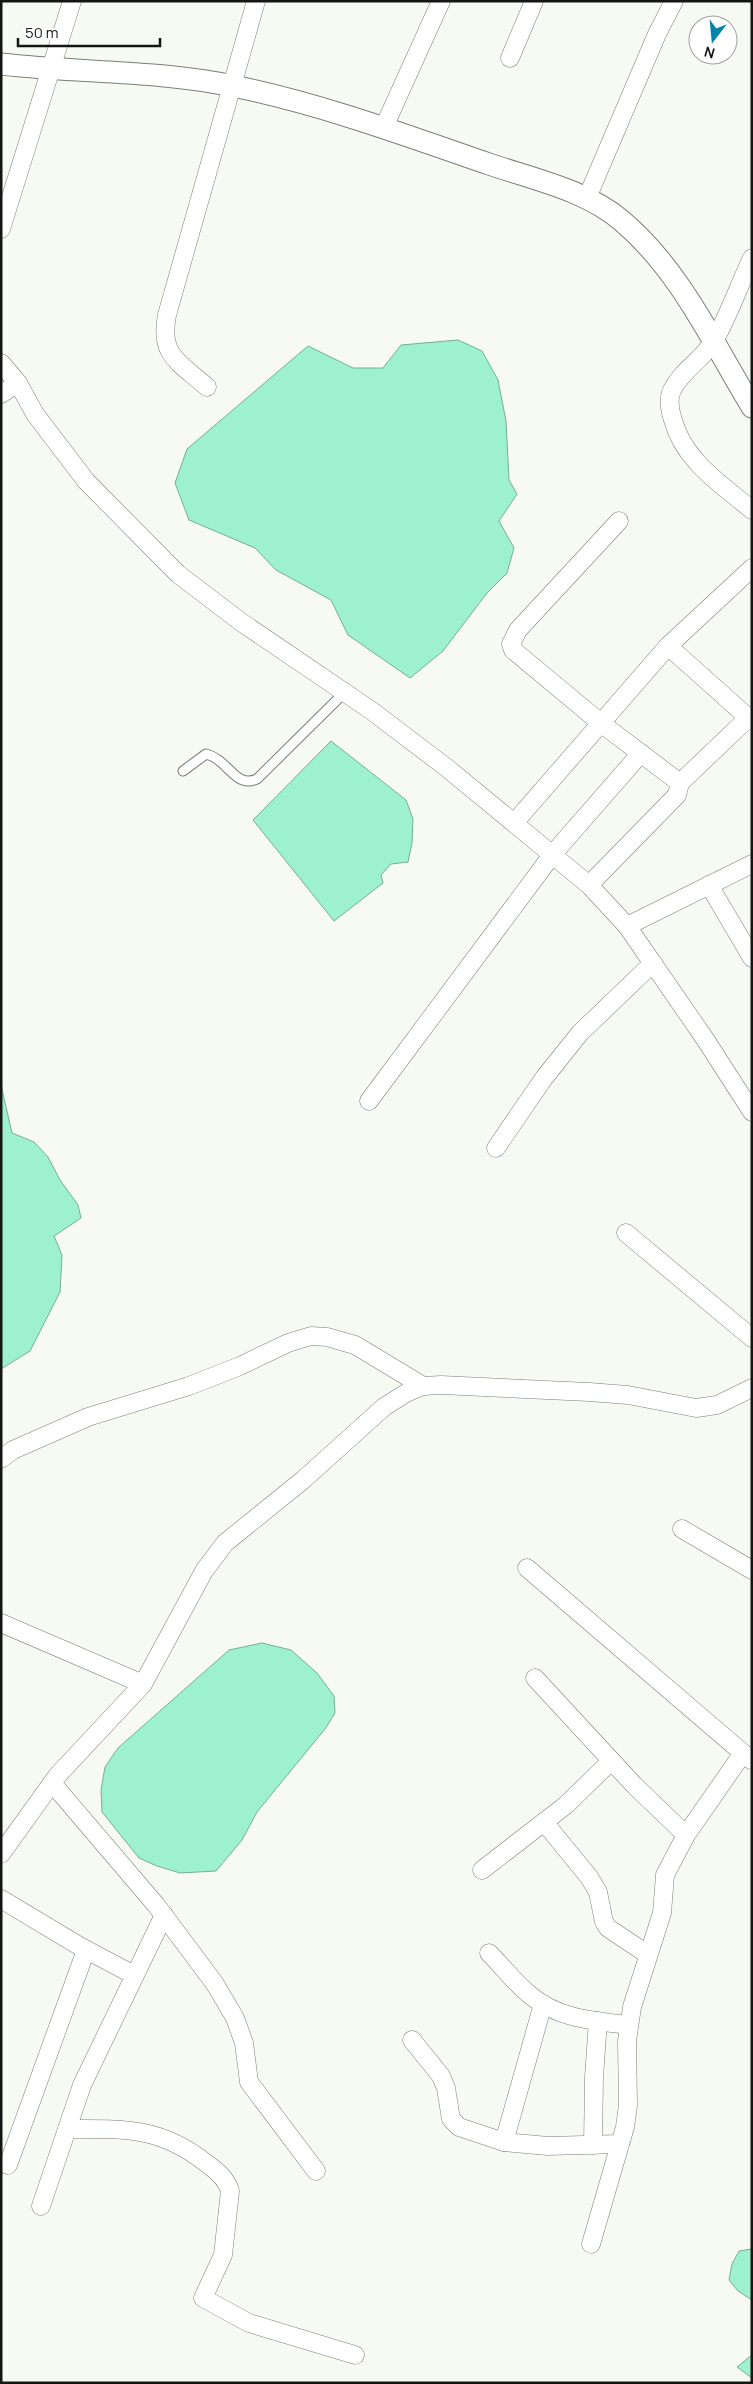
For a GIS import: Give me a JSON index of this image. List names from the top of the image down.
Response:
{
  "scale_bar": "50 m",
  "north": "bottom"
}
